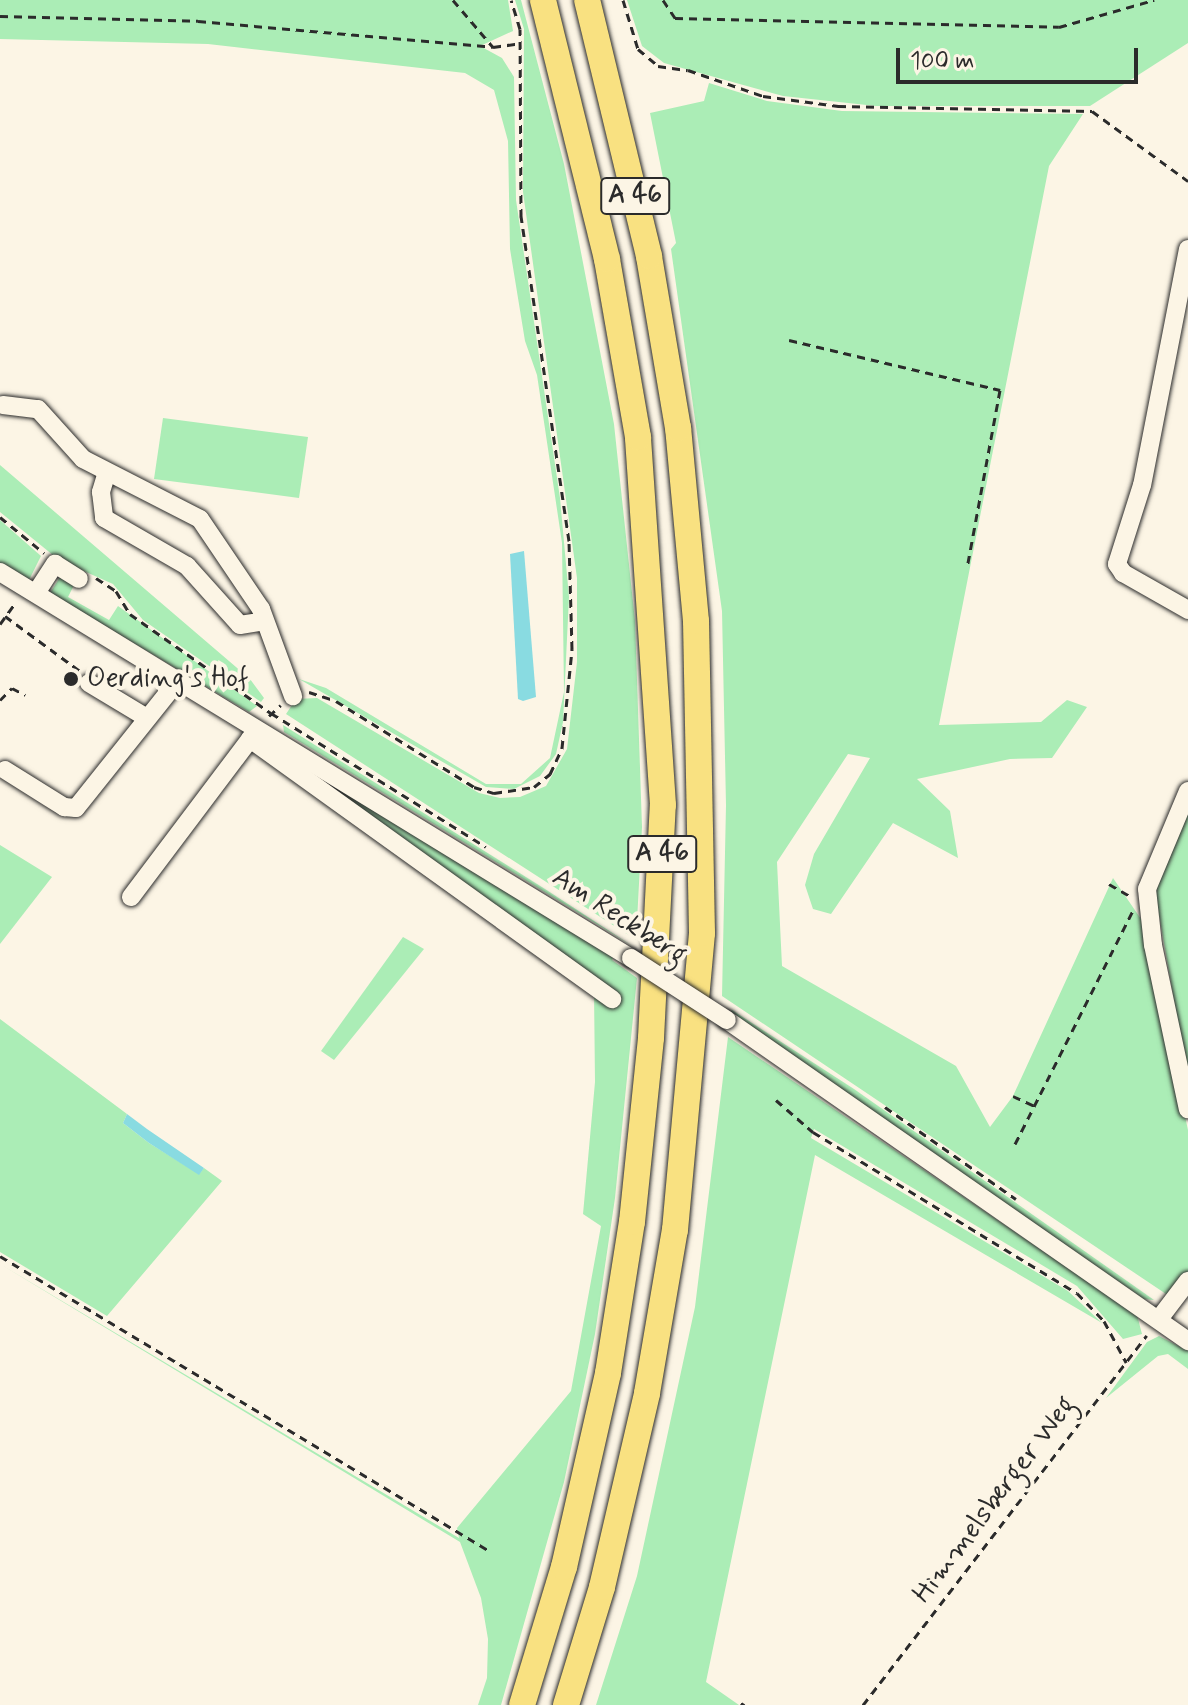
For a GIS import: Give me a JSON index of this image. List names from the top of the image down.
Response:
{
  "streets": {
    "highway": ["A 46"],
    "street": ["Am Reckberg"],
    "path": ["Himmelsberger Weg"]
  },
  "crossings": [
    ["Am Reckberg", "Himmelsberger Weg"]
  ],
  "places": ["Oerding's Hof"],
  "scale_bar": "100 m"
}
